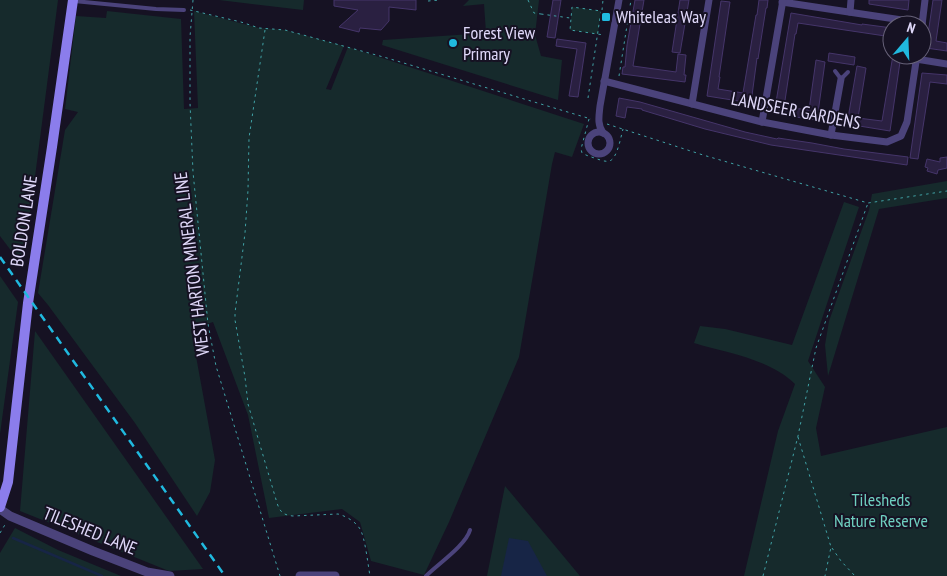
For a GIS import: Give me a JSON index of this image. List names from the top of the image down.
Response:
{
  "streets": {
    "main road": ["BOLDON LANE"],
    "street": ["LANDSEER GARDENS", "TILESHED LANE"],
    "path": ["WEST HARTON MINERAL LINE"]
  },
  "crossings": [
    ["BOLDON LANE", "TILESHED LANE"]
  ],
  "parks": ["Tilesheds Nature Reserve"],
  "places": {
    "transit": ["Whiteleas Way"],
    "other": ["Forest View Primary"]
  },
  "north": "top"
}
